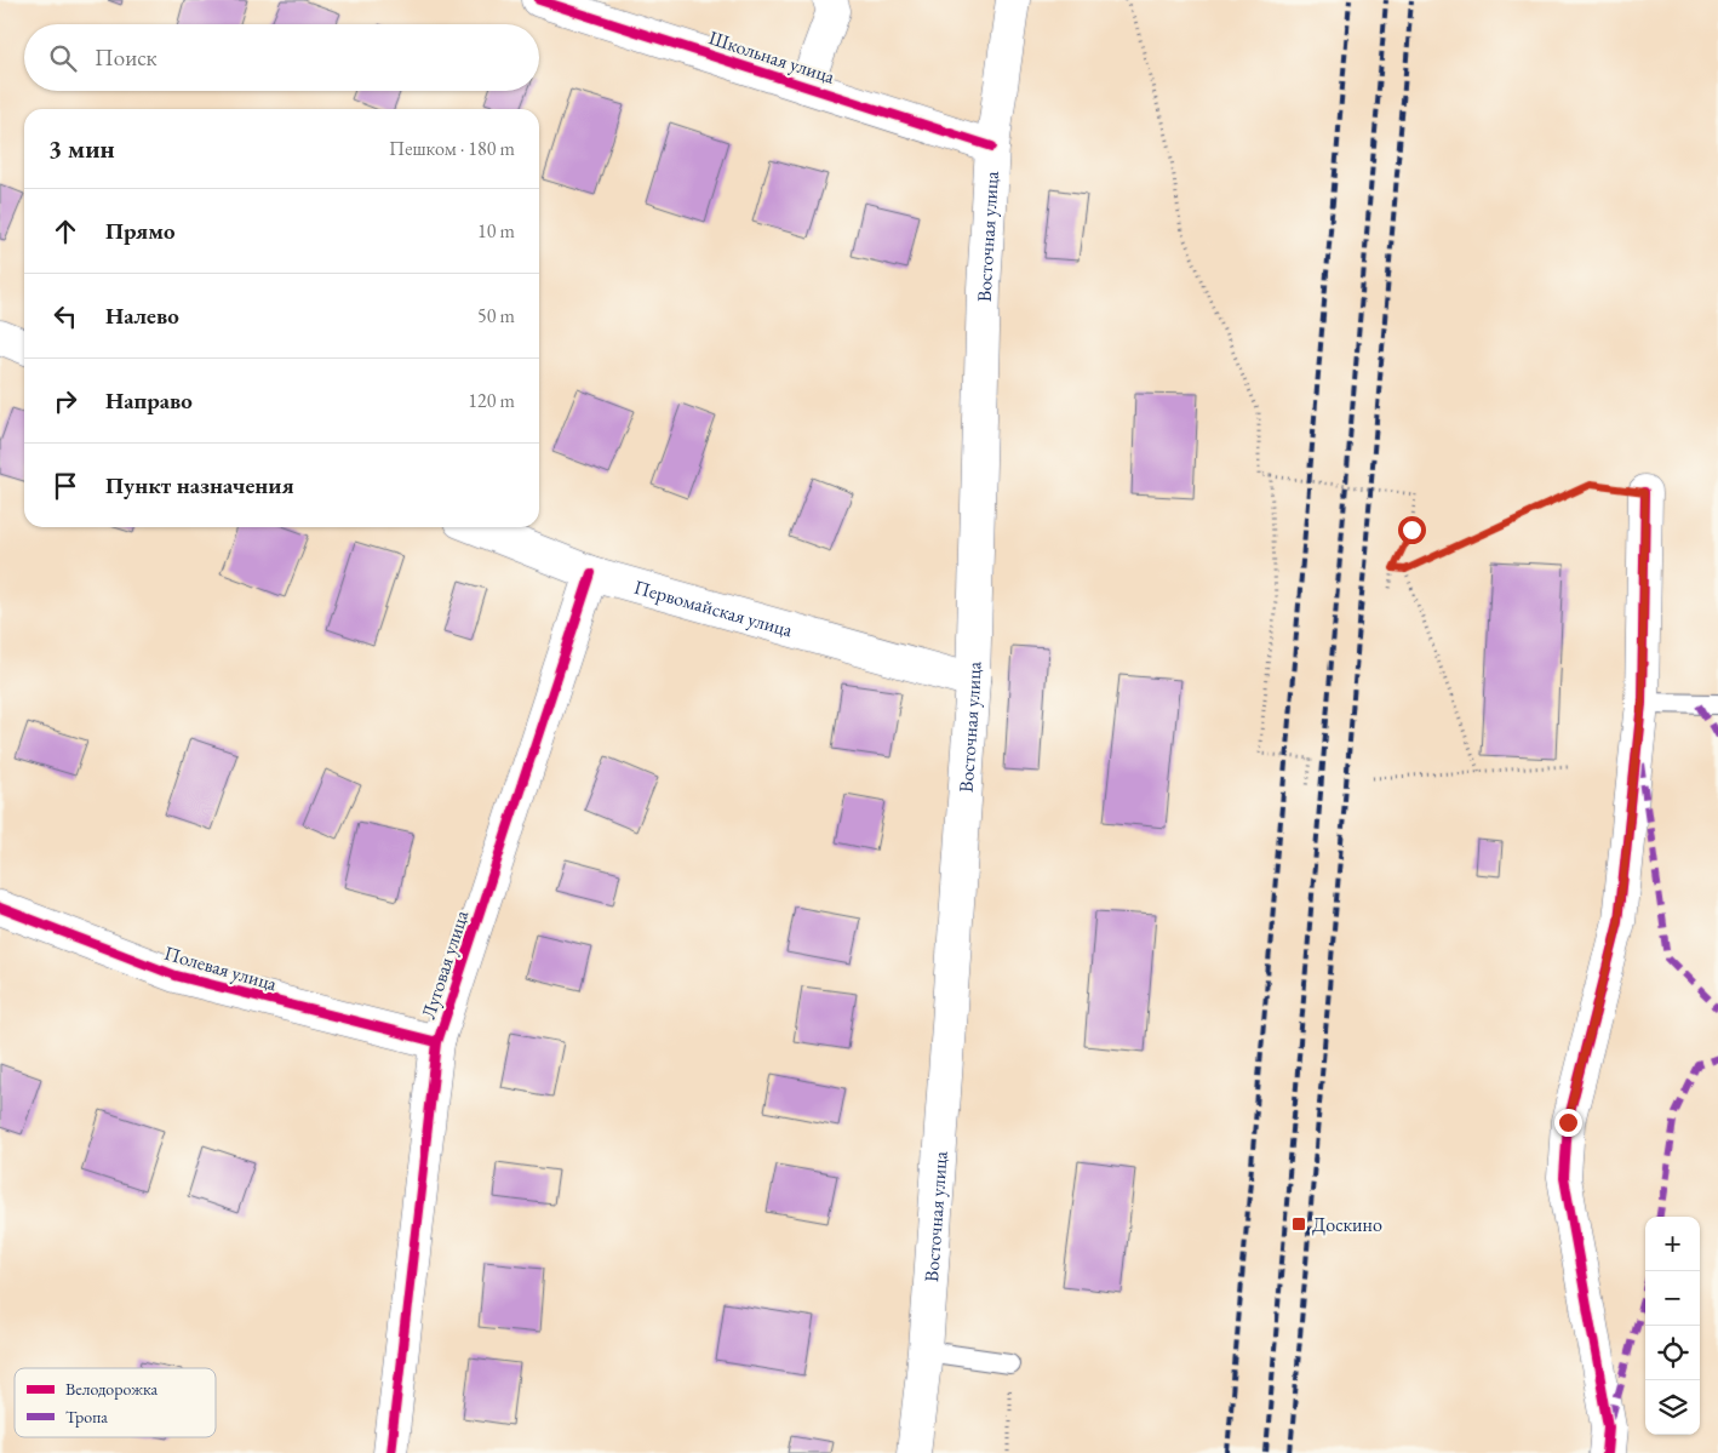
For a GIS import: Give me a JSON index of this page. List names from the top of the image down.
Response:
{
  "streets": {
    "street": [
      "Школьная улица",
      "Восточная улица",
      "Первомайская улица",
      "Луговая улица",
      "Полевая улица"
    ]
  },
  "crossings": [
    ["Школьная улица", "Восточная улица"],
    ["Восточная улица", "Первомайская улица"],
    ["Первомайская улица", "Луговая улица"],
    ["Луговая улица", "Полевая улица"]
  ],
  "places": {
    "transit": ["Доскино"]
  },
  "legend": ["Велодорожка", "Тропа"],
  "page": {
    "search": "Поиск",
    "heading": ["3 мин", "Пешком · 180 m"],
    "list": [
      ["Прямо", "10 m"],
      ["Налево", "50 m"],
      ["Направо", "120 m"],
      "Пункт назначения"
    ],
    "map_buttons": ["+", "−"]
  }
}
